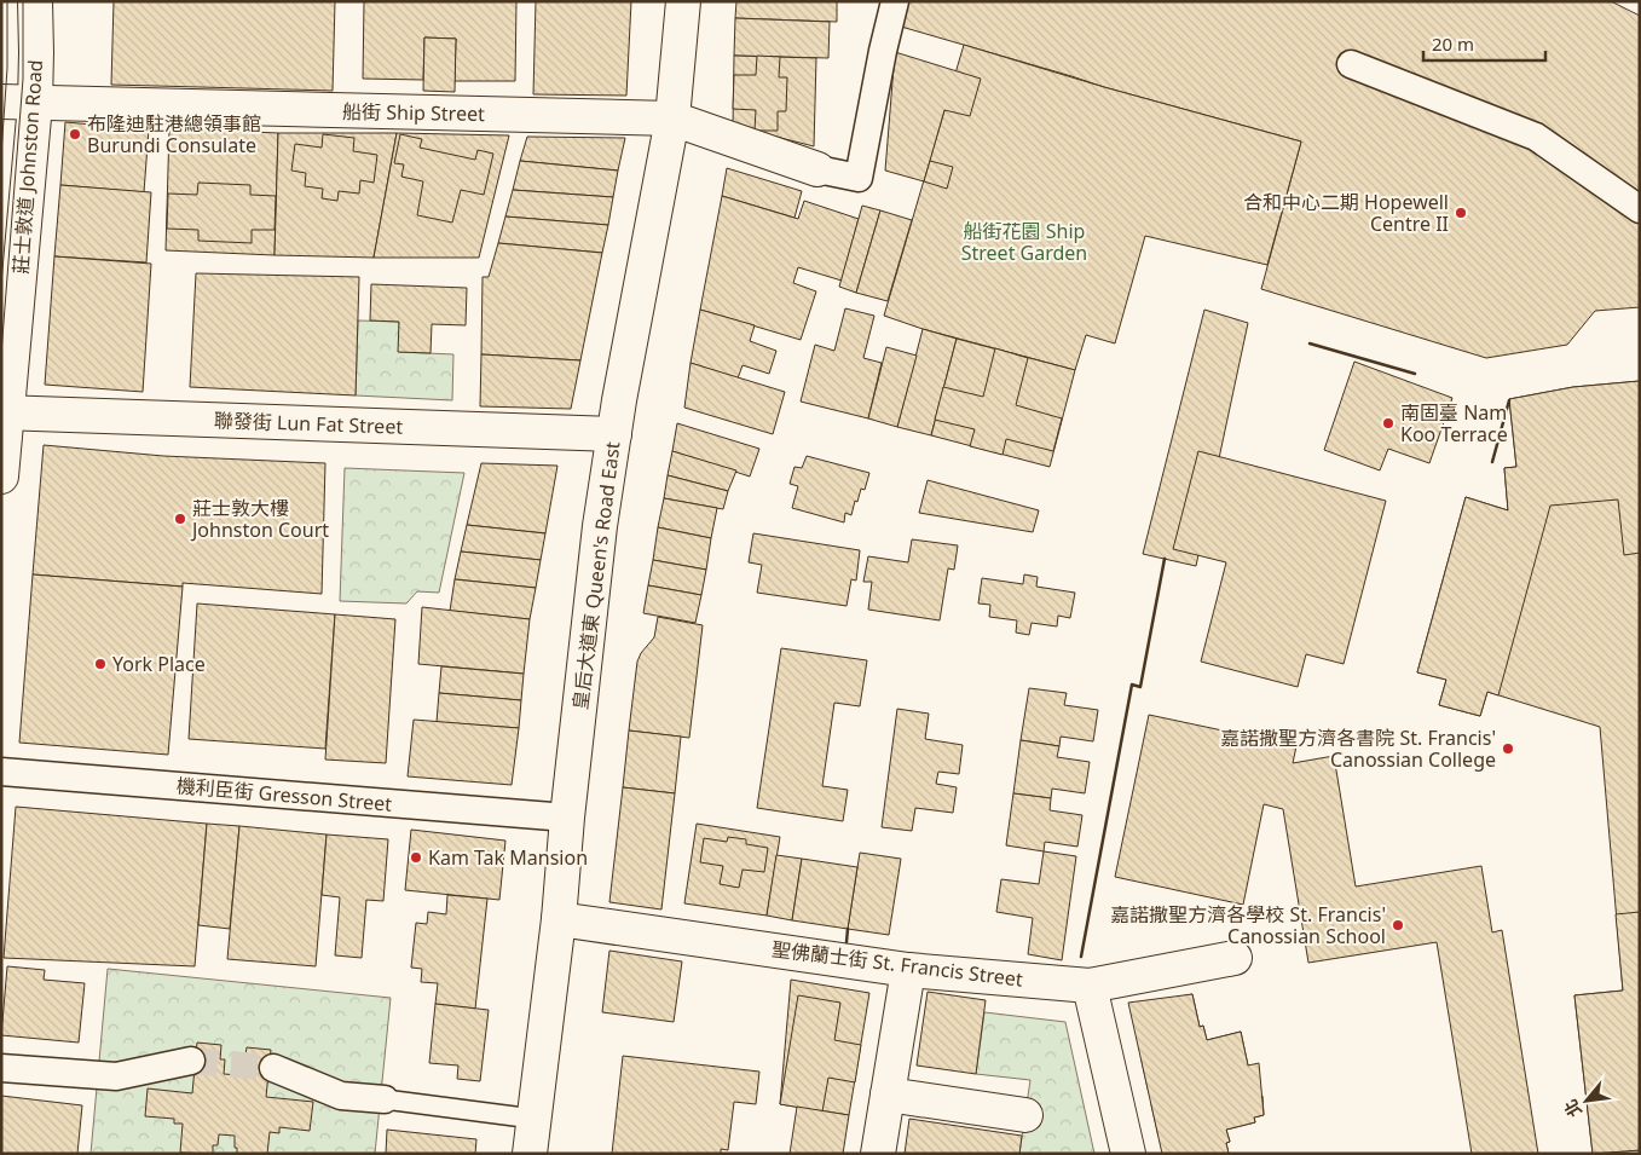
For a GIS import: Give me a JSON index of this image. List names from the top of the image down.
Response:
{
  "streets": {
    "street": [
      "船街 Ship Street",
      "莊士敦道 Johnston Road",
      "聯發街 Lun Fat Street",
      "皇后大道東 Queen's Road East",
      "機利臣街 Gresson Street",
      "聖佛蘭士街 St. Francis Street"
    ]
  },
  "crossings": [
    ["船街 Ship Street", "莊士敦道 Johnston Road"],
    ["船街 Ship Street", "皇后大道東 Queen's Road East"],
    ["莊士敦道 Johnston Road", "聯發街 Lun Fat Street"],
    ["聯發街 Lun Fat Street", "皇后大道東 Queen's Road East"],
    ["皇后大道東 Queen's Road East", "機利臣街 Gresson Street"],
    ["皇后大道東 Queen's Road East", "聖佛蘭士街 St. Francis Street"]
  ],
  "parks": ["船街花園 Ship Street Garden"],
  "places": [
    "布隆迪駐港總領事館 Burundi Consulate",
    "合和中心二期 Hopewell Centre II",
    "南固臺 Nam Koo Terrace",
    "莊士敦大樓 Johnston Court",
    "York Place",
    "嘉諾撒聖方濟各書院 St. Francis' Canossian College",
    "Kam Tak Mansion",
    "嘉諾撒聖方濟各學校 St. Francis' Canossian School"
  ],
  "scale_bar": "20 m",
  "north": "bottom left"
}
